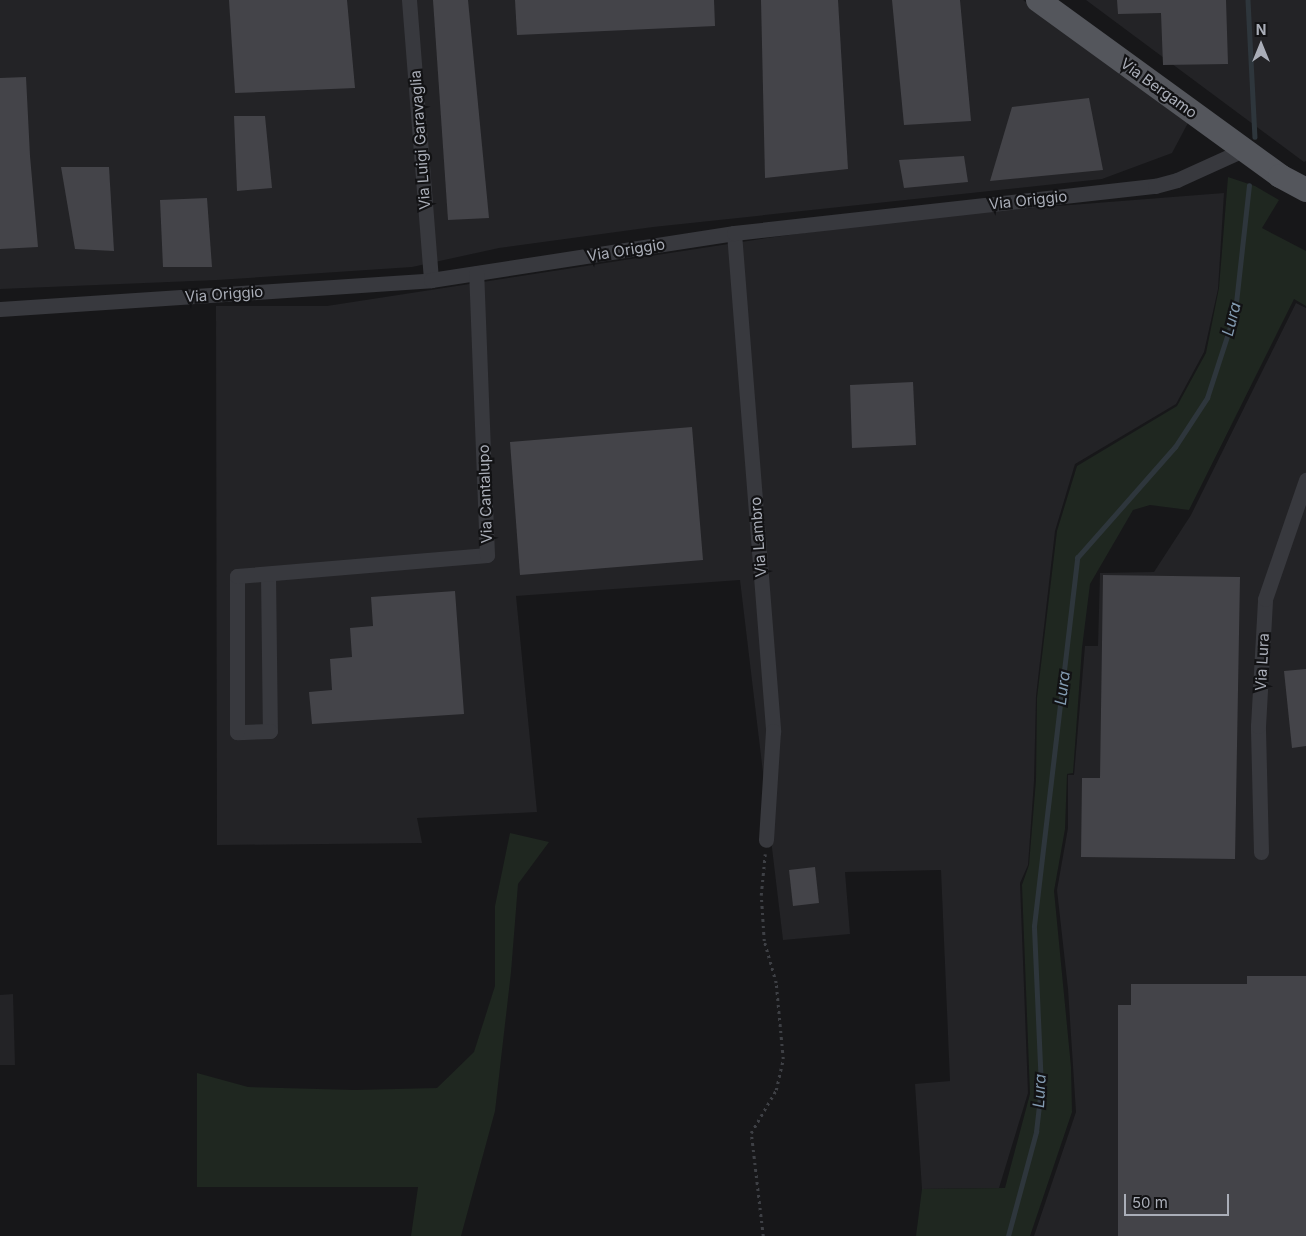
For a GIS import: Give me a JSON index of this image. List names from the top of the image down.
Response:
{
  "streets": {
    "main road": ["Via Bergamo"],
    "street": [
      "Via Luigi Garavaglia",
      "Via Origgio",
      "Via Cantalupo",
      "Via Lambro",
      "Via Lura"
    ]
  },
  "crossings": [
    ["Via Bergamo", "Via Origgio"],
    ["Via Luigi Garavaglia", "Via Origgio"],
    ["Via Origgio", "Via Cantalupo"],
    ["Via Origgio", "Via Lambro"]
  ],
  "water": ["Lura"],
  "scale_bar": "50 m",
  "north": "top"
}
